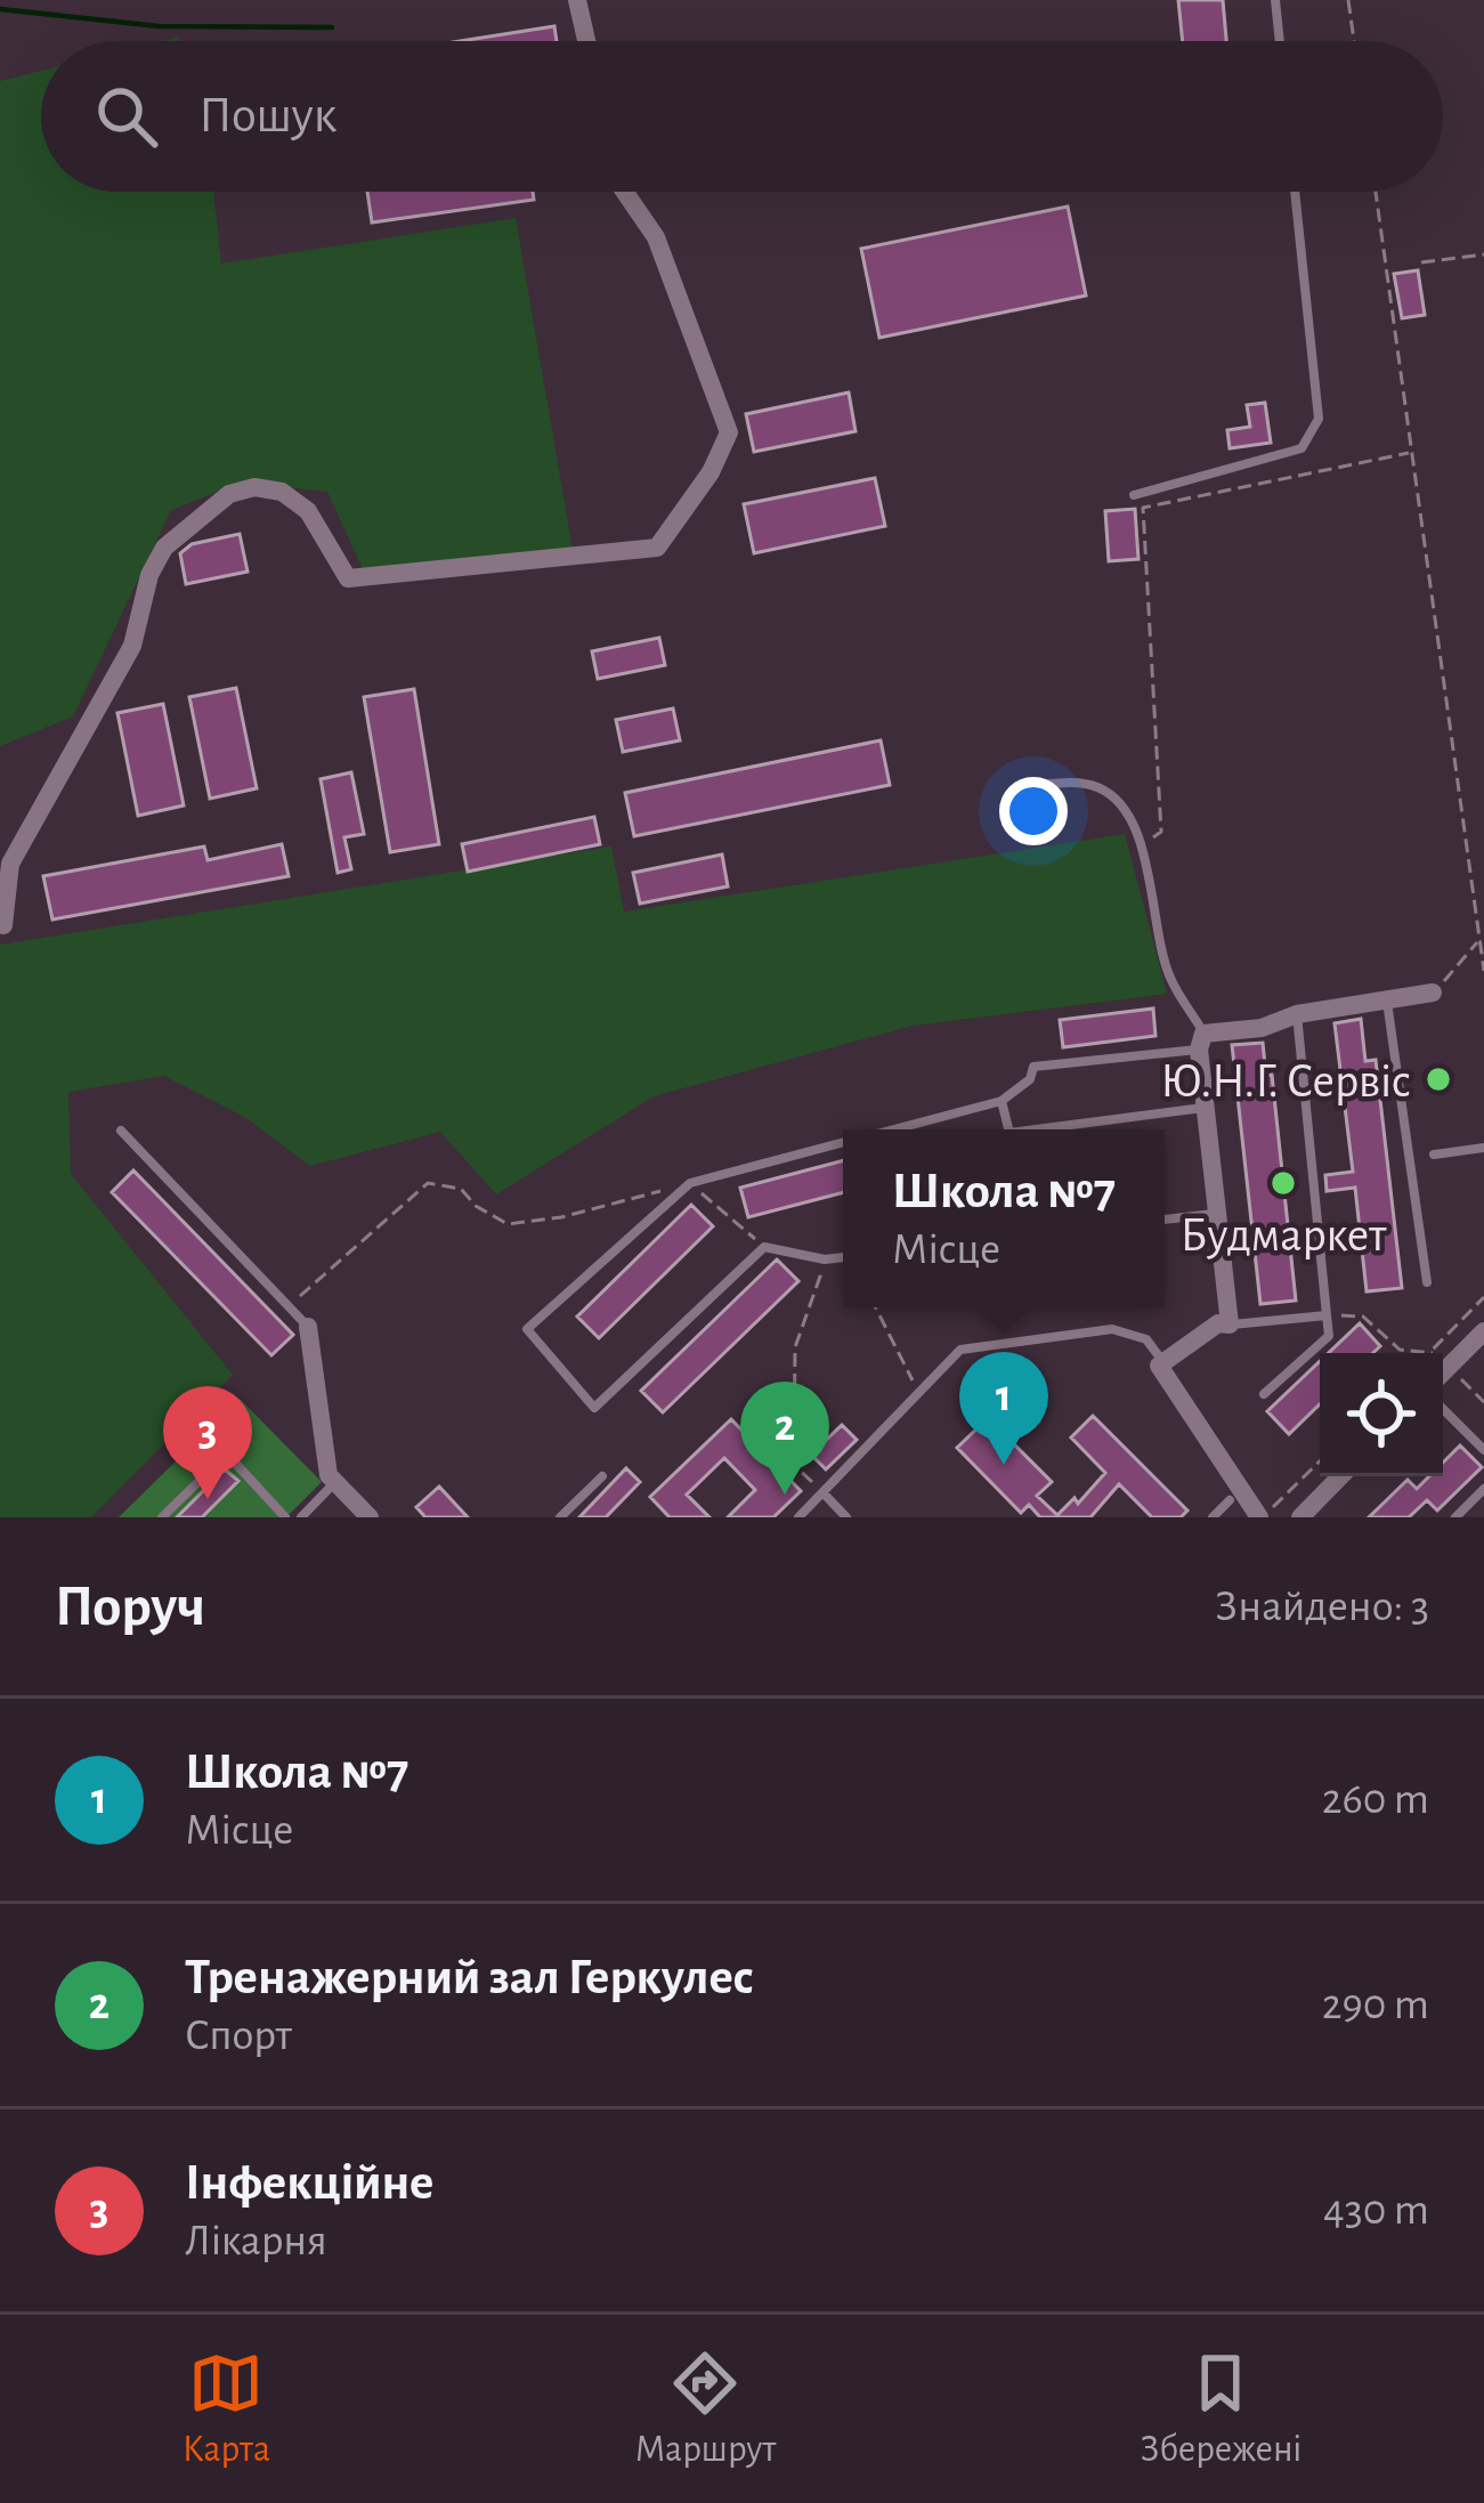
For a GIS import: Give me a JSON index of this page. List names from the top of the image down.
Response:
{
  "places": ["Ю.Н.Г. Сервіс", "Будмаркет"],
  "page": {
    "search": "Пошук",
    "popup": ["Школа №7", "Місце"],
    "pins": ["1", "2", "3"],
    "heading": ["Поруч", "Знайдено: 3"],
    "list": [
      {
        "mark": "1",
        "name": "Школа №7",
        "note": "Місце",
        "value": "260 m"
      },
      {
        "mark": "2",
        "name": "Тренажерний зал Геркулес",
        "note": "Спорт",
        "value": "290 m"
      },
      {
        "mark": "3",
        "name": "Інфекційне",
        "note": "Лікарня",
        "value": "430 m"
      }
    ],
    "nav": ["Карта", "Маршрут", "Збережені"]
  }
}
